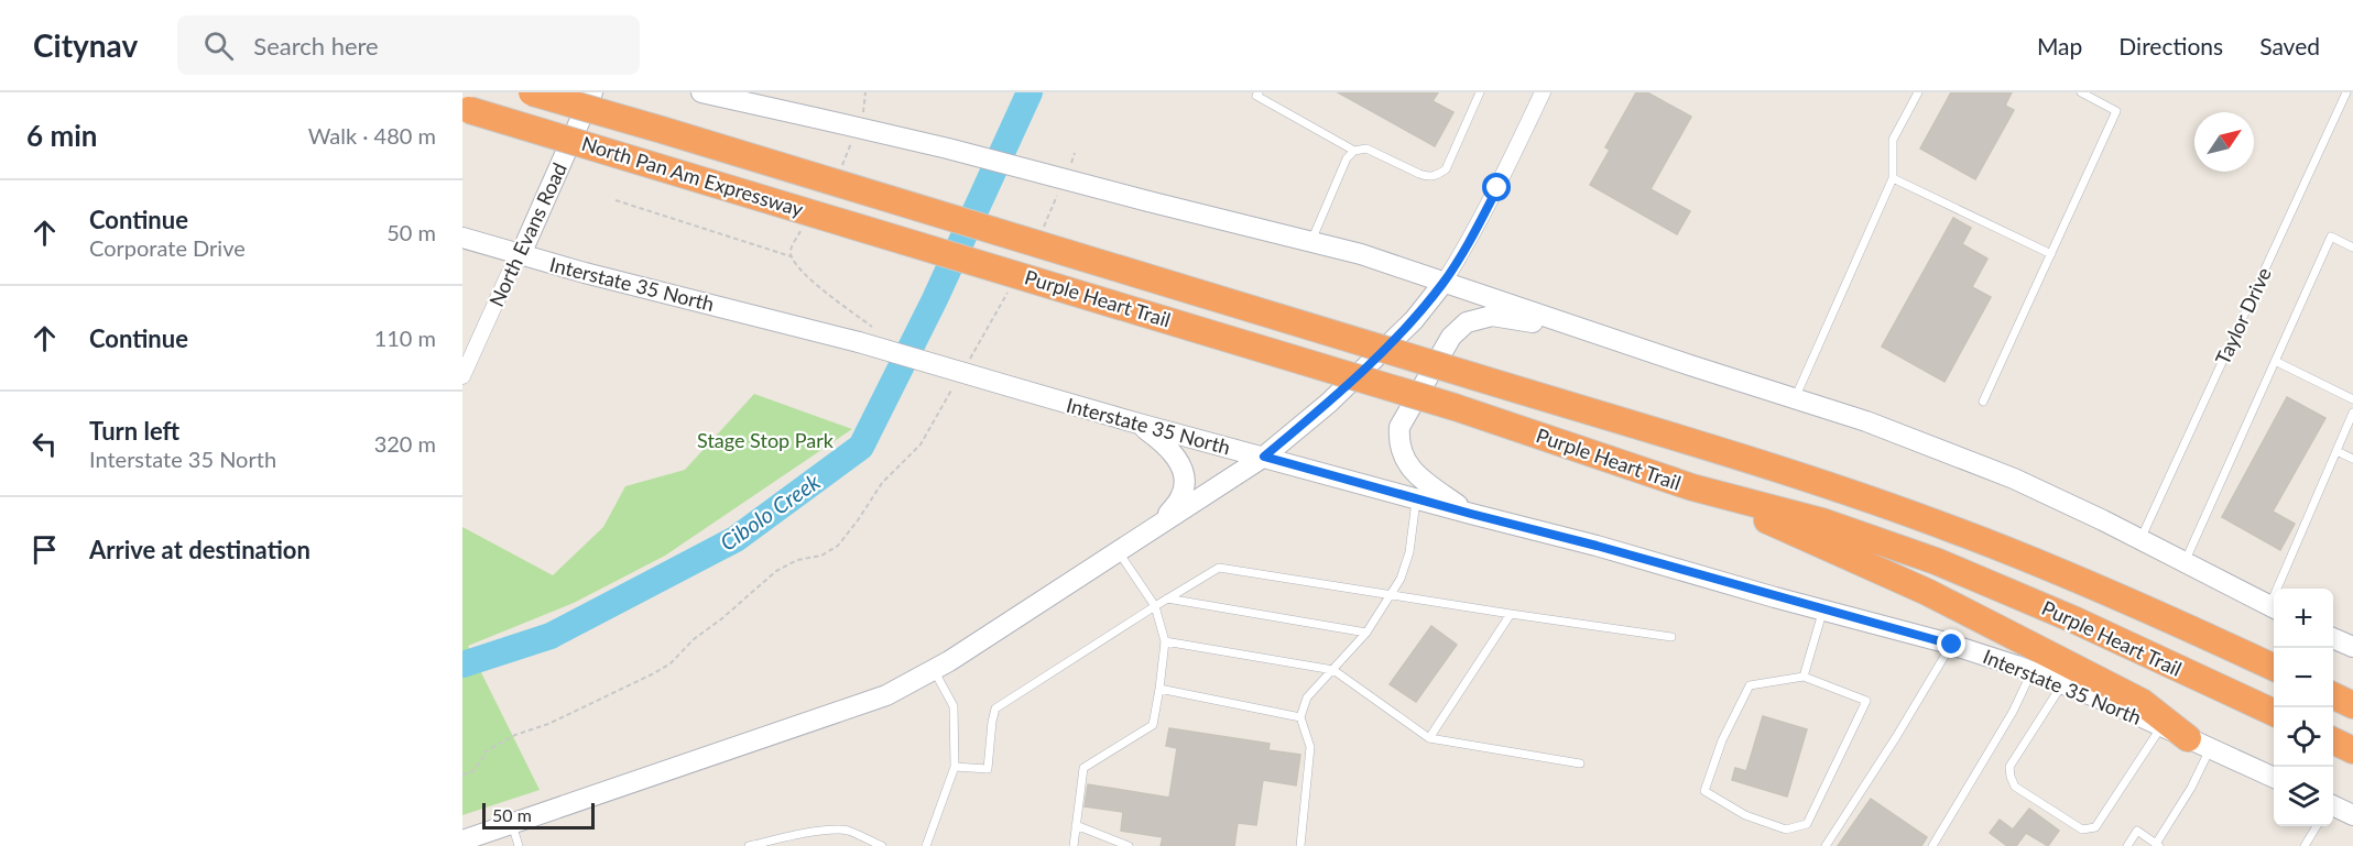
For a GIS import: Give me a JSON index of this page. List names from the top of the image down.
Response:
{
  "streets": {
    "highway": ["North Pan Am Expressway", "Purple Heart Trail"],
    "main road": ["North Evans Road", "Interstate 35 North"],
    "lane": ["Taylor Drive"]
  },
  "crossings": [
    ["North Pan Am Expressway", "Purple Heart Trail"],
    ["North Evans Road", "Interstate 35 North"]
  ],
  "water": ["Cibolo Creek"],
  "parks": ["Stage Stop Park"],
  "scale_bar": "50 m",
  "north": "top right",
  "page": {
    "header": "Citynav",
    "search": "Search here",
    "nav": ["Map", "Directions", "Saved"],
    "heading": ["6 min", "Walk · 480 m"],
    "list": [
      ["Continue", "Corporate Drive", "50 m"],
      ["Continue", "110 m"],
      ["Turn left", "Interstate 35 North", "320 m"],
      "Arrive at destination"
    ],
    "map_buttons": ["+", "−"],
    "scale": "50 m"
  }
}
